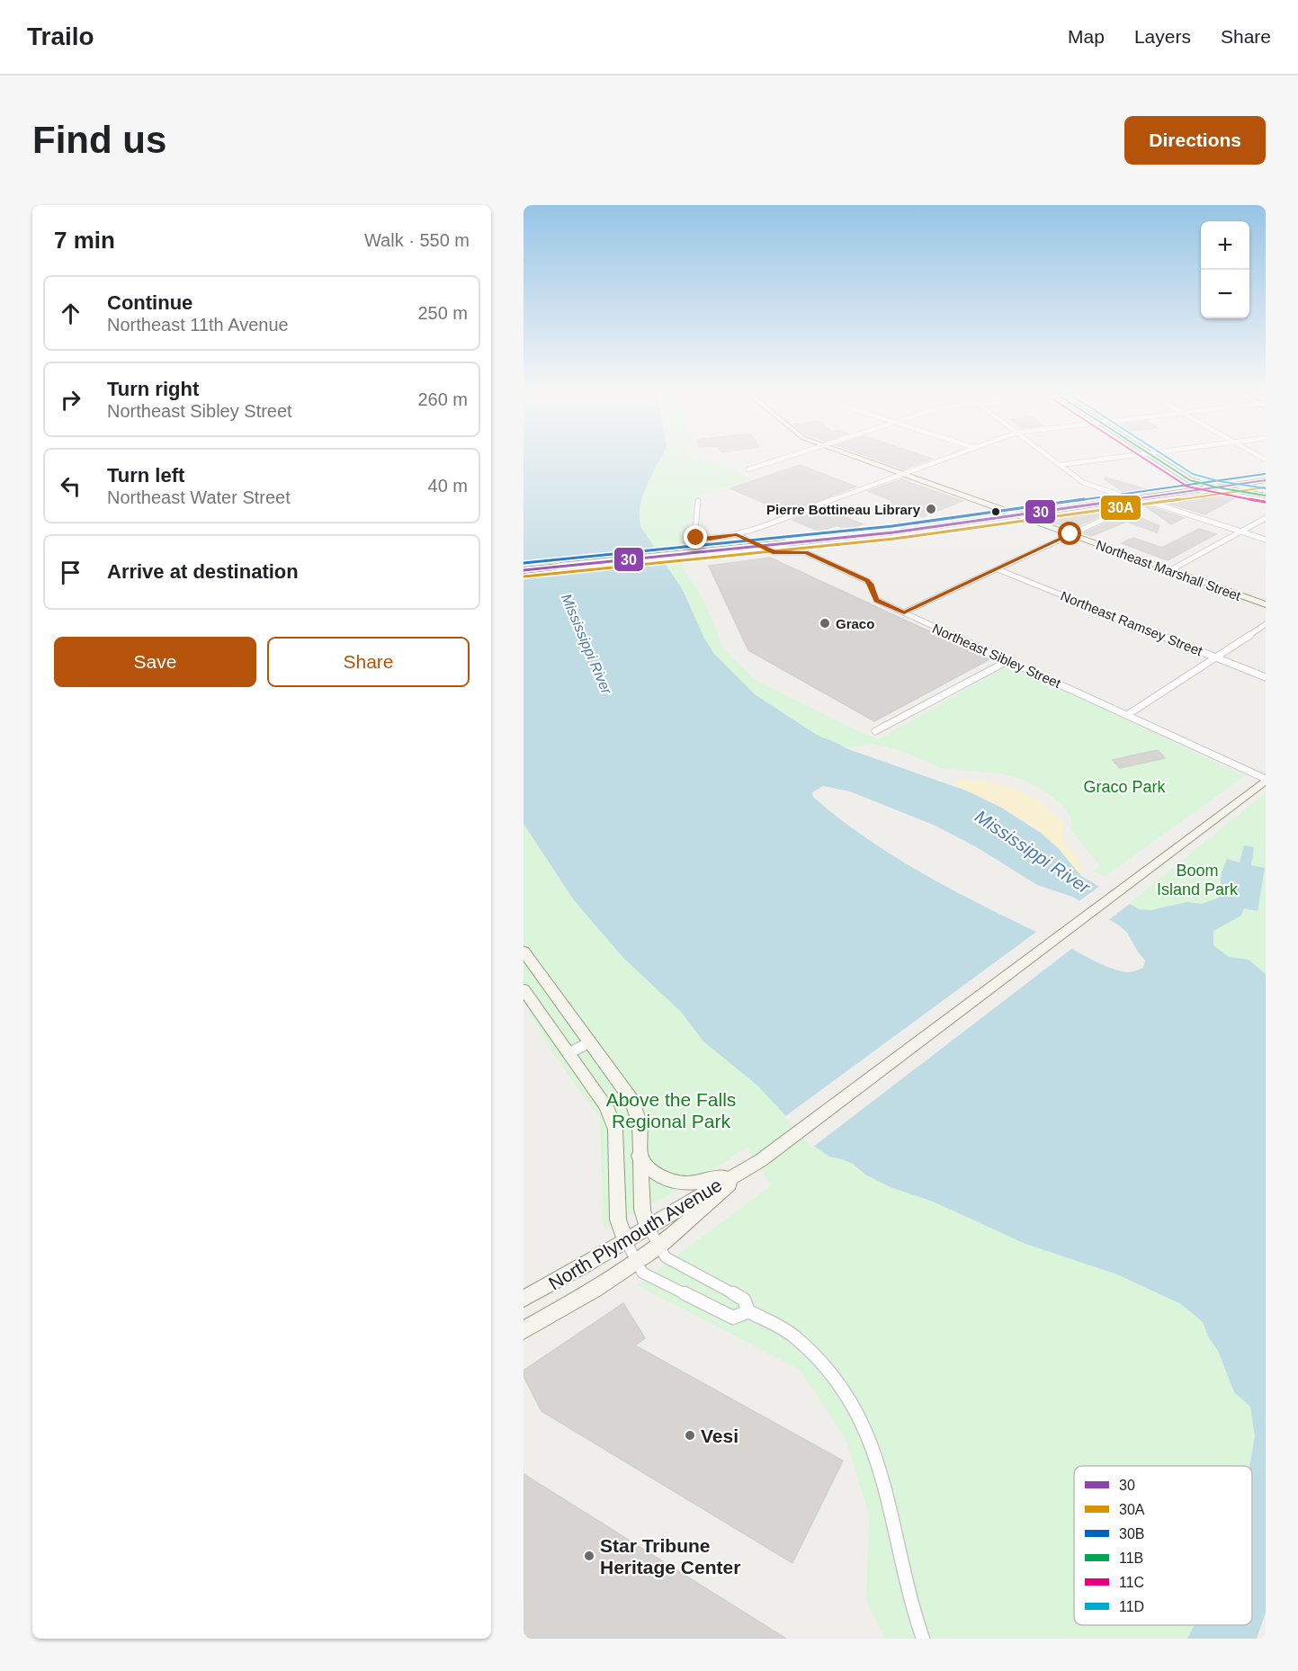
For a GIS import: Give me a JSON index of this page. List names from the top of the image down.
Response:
{
  "streets": {
    "street": [
      "Northeast Marshall Street",
      "Northeast Ramsey Street",
      "Northeast Sibley Street",
      "North Plymouth Avenue"
    ]
  },
  "crossings": [
    ["Northeast Sibley Street", "North Plymouth Avenue"]
  ],
  "water": ["Mississippi River"],
  "parks": ["Graco Park", "Boom Island Park", "Above the Falls Regional Park"],
  "places": [
    "Pierre Bottineau Library",
    "Graco",
    "Vesi",
    "Star Tribune Heritage Center"
  ],
  "lines": [
    "transit line 11B",
    "transit line 11C",
    "transit line 11D",
    "transit line 30B",
    "transit line 30",
    "transit line 30A"
  ],
  "legend": [
    "30",
    "30A",
    "30B",
    "11B",
    "11C",
    "11D"
  ],
  "page": {
    "header": "Trailo",
    "nav": ["Map", "Layers", "Share"],
    "buttons": [
      "Directions",
      ["Save", "Share"]
    ],
    "title": "Find us",
    "heading": ["7 min", "Walk · 550 m"],
    "map_buttons": ["+", "−"],
    "list": [
      ["Continue", "Northeast 11th Avenue", "250 m"],
      ["Turn right", "Northeast Sibley Street", "260 m"],
      ["Turn left", "Northeast Water Street", "40 m"],
      "Arrive at destination"
    ]
  }
}
